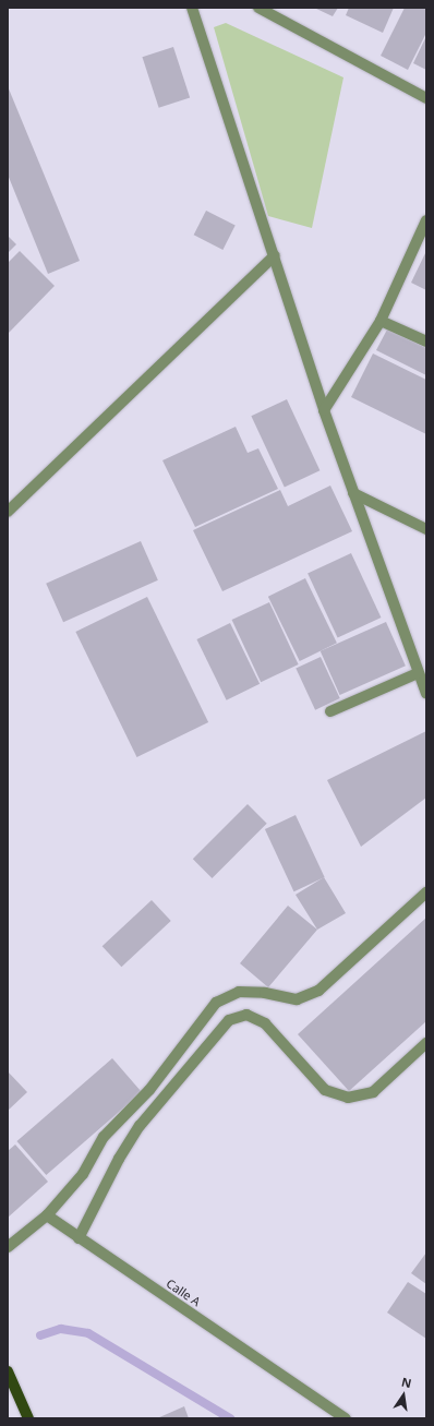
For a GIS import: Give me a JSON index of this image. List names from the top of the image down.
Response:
{
  "streets": {
    "street": ["Calle A"]
  },
  "north": "top"
}
